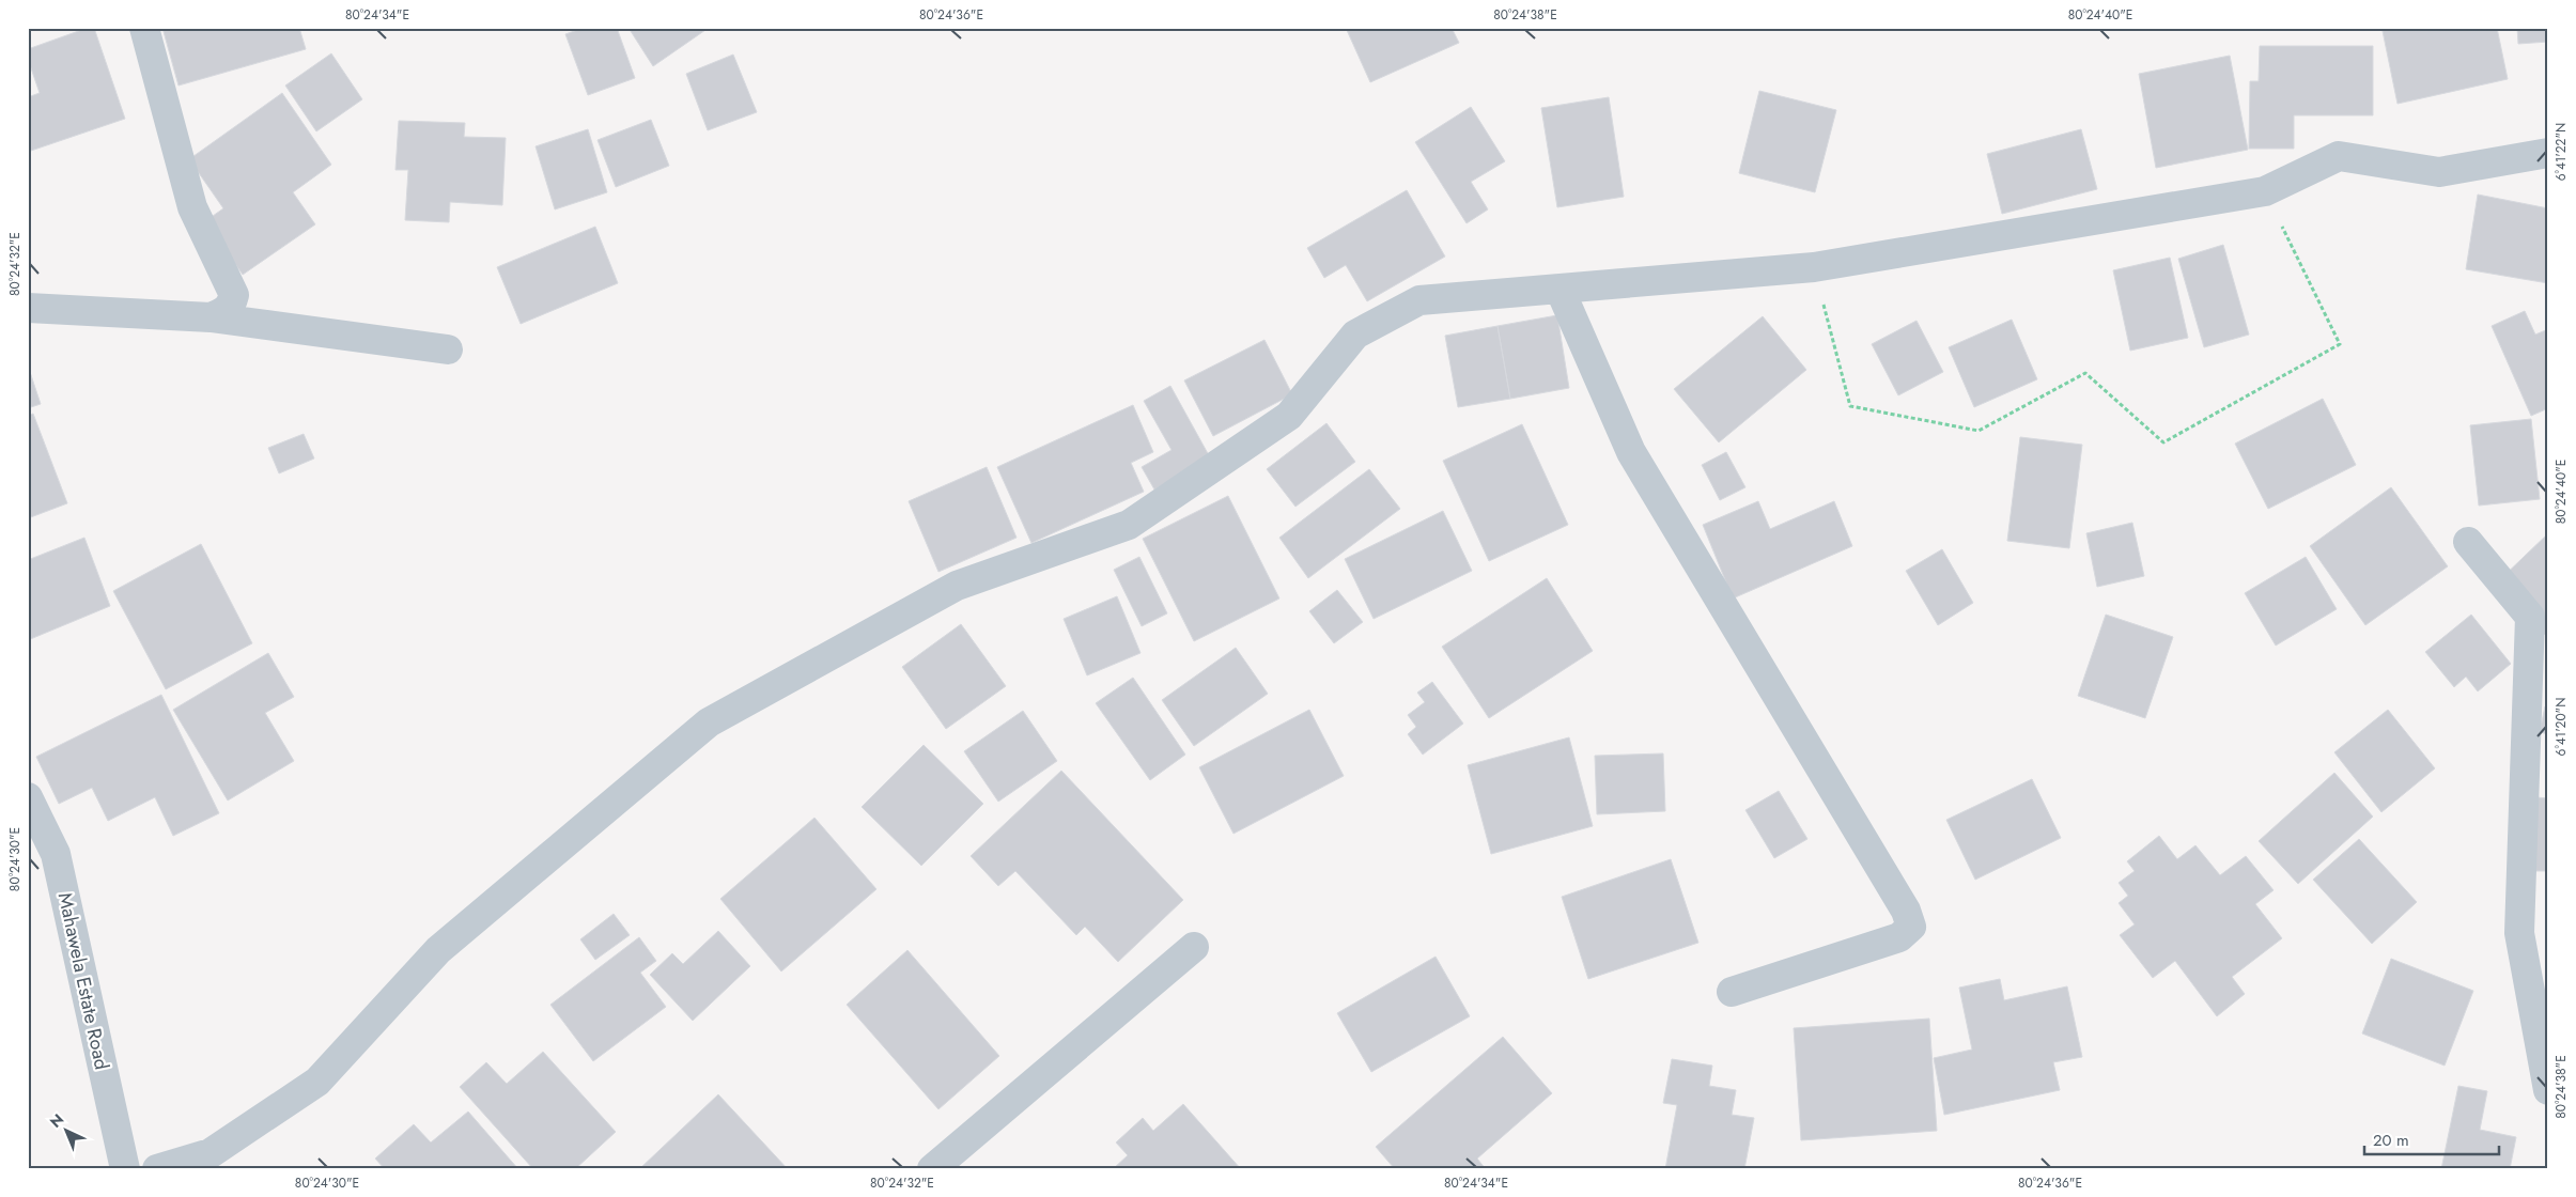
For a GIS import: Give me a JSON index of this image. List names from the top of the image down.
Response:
{
  "streets": {
    "street": ["Mahawela Estate Road"]
  },
  "scale_bar": "20 m",
  "north": "top left",
  "coordinates": [
    "80°24'34\"E",
    "80°24'36\"E",
    "80°24'38\"E",
    "80°24'40\"E",
    "6°41'22\"N",
    "80°24'32\"E",
    "6°41'20\"N",
    "80°24'30\"E"
  ]
}
